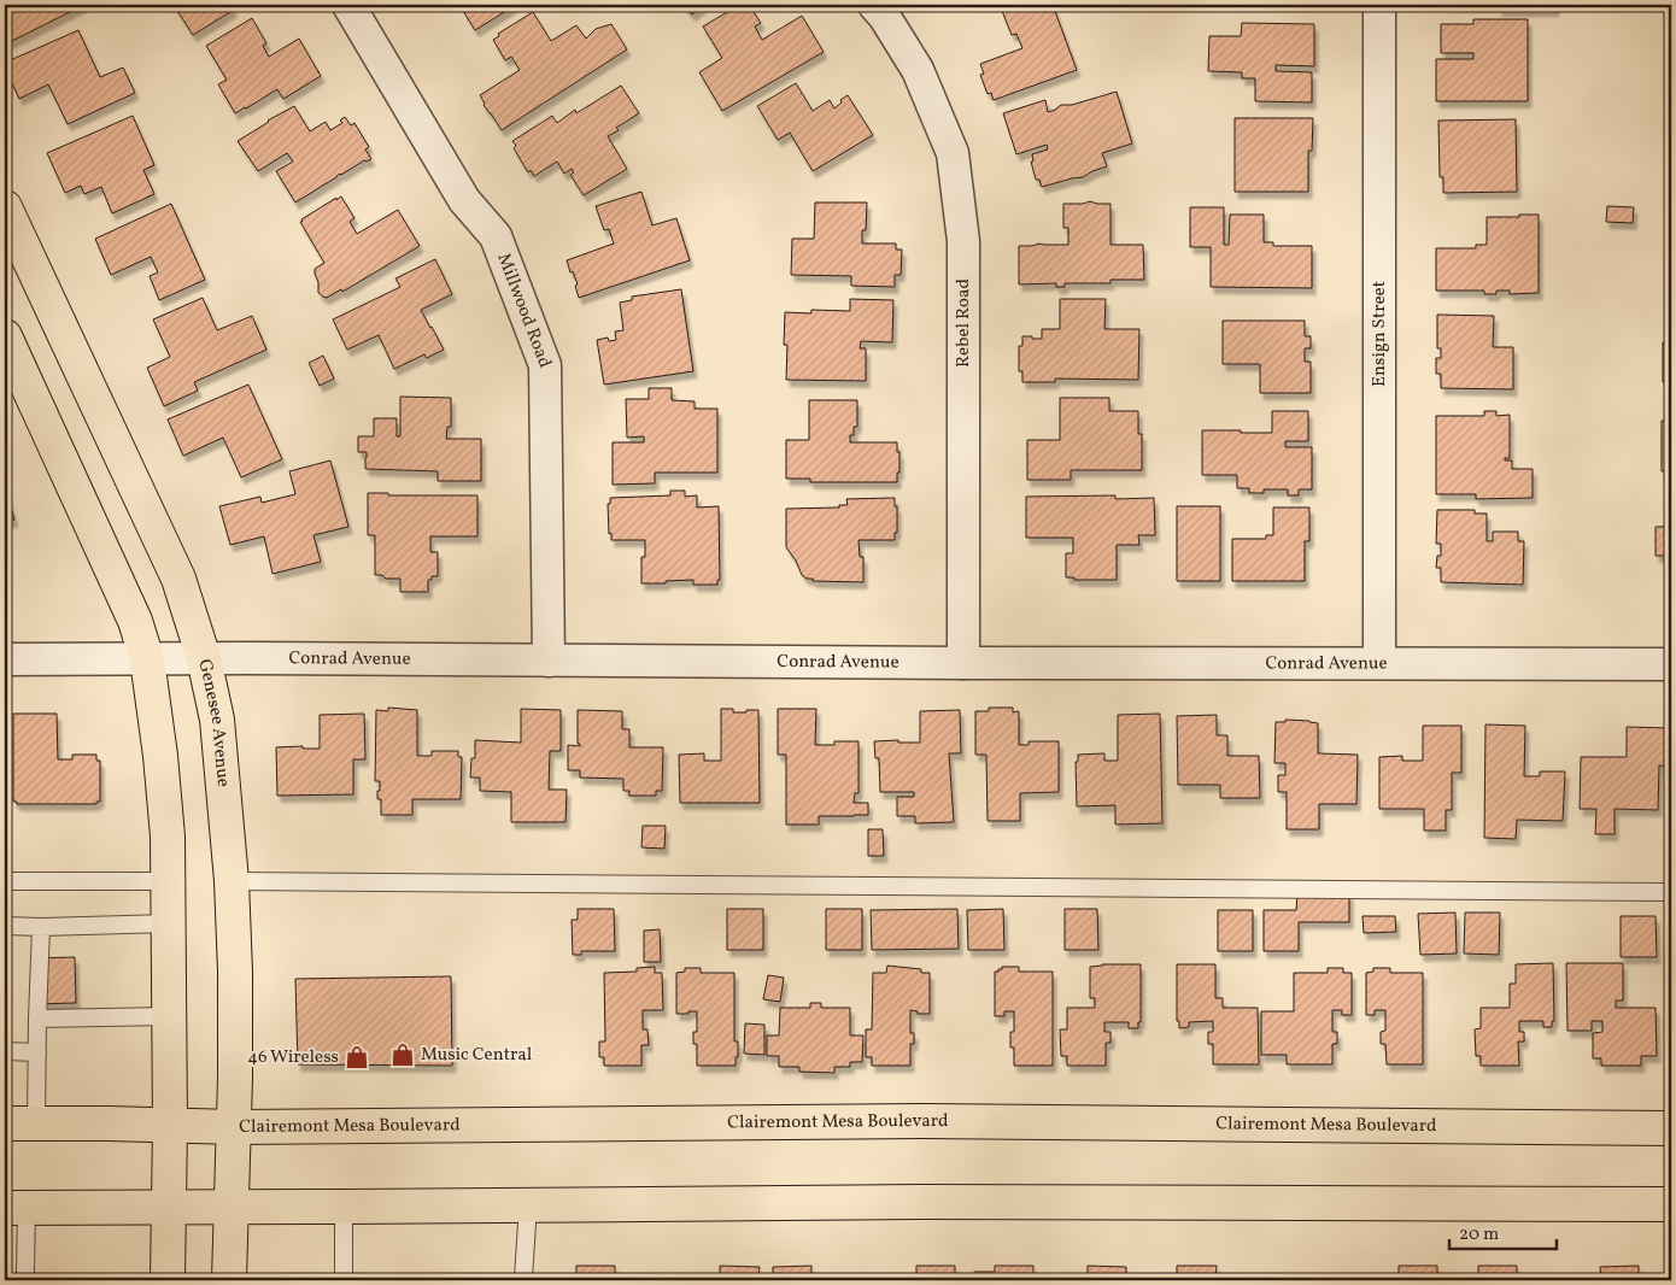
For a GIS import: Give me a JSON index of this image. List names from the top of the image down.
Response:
{
  "streets": {
    "main road": ["Genesee Avenue", "Clairemont Mesa Boulevard"],
    "street": [
      "Millwood Road",
      "Rebel Road",
      "Ensign Street",
      "Conrad Avenue"
    ]
  },
  "crossings": [
    ["Millwood Road", "Conrad Avenue"],
    ["Rebel Road", "Conrad Avenue"],
    ["Ensign Street", "Conrad Avenue"],
    ["Conrad Avenue", "Genesee Avenue"],
    ["Genesee Avenue", "Clairemont Mesa Boulevard"]
  ],
  "places": {
    "shop": ["Music Central", "46 Wireless"]
  },
  "scale_bar": "20 m"
}
